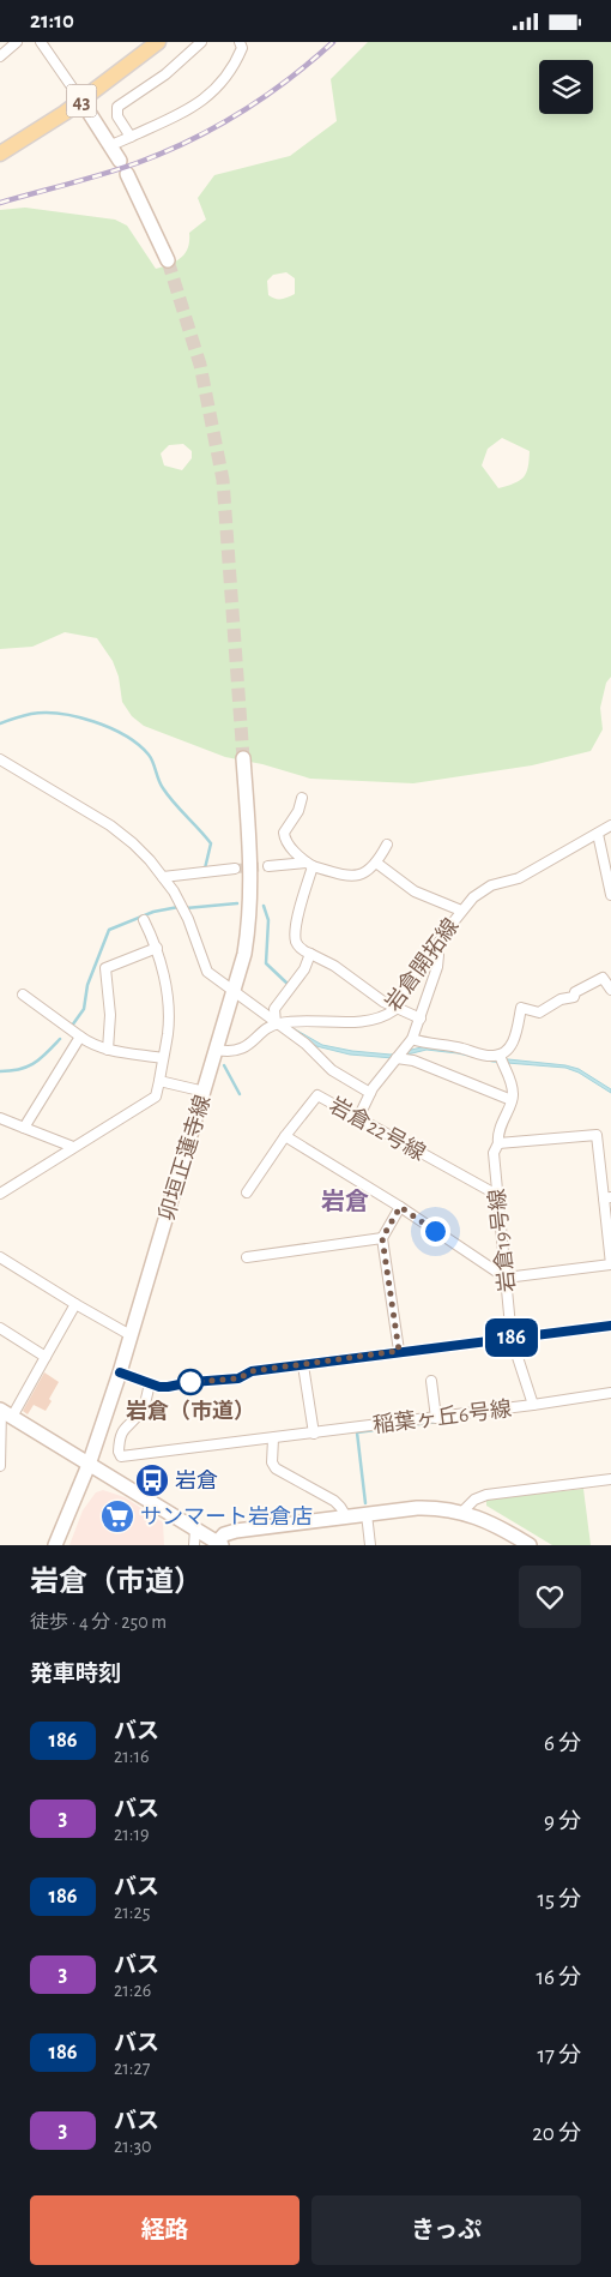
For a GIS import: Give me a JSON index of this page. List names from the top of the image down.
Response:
{
  "streets": {
    "main road": ["43", "卯垣正蓮寺線"],
    "street": [
      "岩倉開拓線",
      "岩倉22号線",
      "岩倉19号線",
      "稲葉ヶ丘6号線"
    ]
  },
  "crossings": [
    ["岩倉22号線", "岩倉19号線"],
    ["岩倉19号線", "稲葉ヶ丘6号線"]
  ],
  "districts": ["岩倉"],
  "places": {
    "other": ["岩倉（市道）"],
    "bus stop": ["岩倉"],
    "supermarket": ["サンマート岩倉店"]
  },
  "lines": ["bus line 186"],
  "page": {
    "status": "21:10",
    "on_map": "186",
    "heading": [
      ["岩倉（市道）", "徒歩 · 4 分 · 250 m"],
      "発車時刻"
    ],
    "list": [
      {
        "mark": "186",
        "name": "バス",
        "note": "21:16",
        "value": "6 分"
      },
      {
        "mark": "3",
        "name": "バス",
        "note": "21:19",
        "value": "9 分"
      },
      {
        "mark": "186",
        "name": "バス",
        "note": "21:25",
        "value": "15 分"
      },
      {
        "mark": "3",
        "name": "バス",
        "note": "21:26",
        "value": "16 分"
      },
      {
        "mark": "186",
        "name": "バス",
        "note": "21:27",
        "value": "17 分"
      },
      {
        "mark": "3",
        "name": "バス",
        "note": "21:30",
        "value": "20 分"
      }
    ],
    "buttons": ["経路", "きっぷ"]
  }
}
